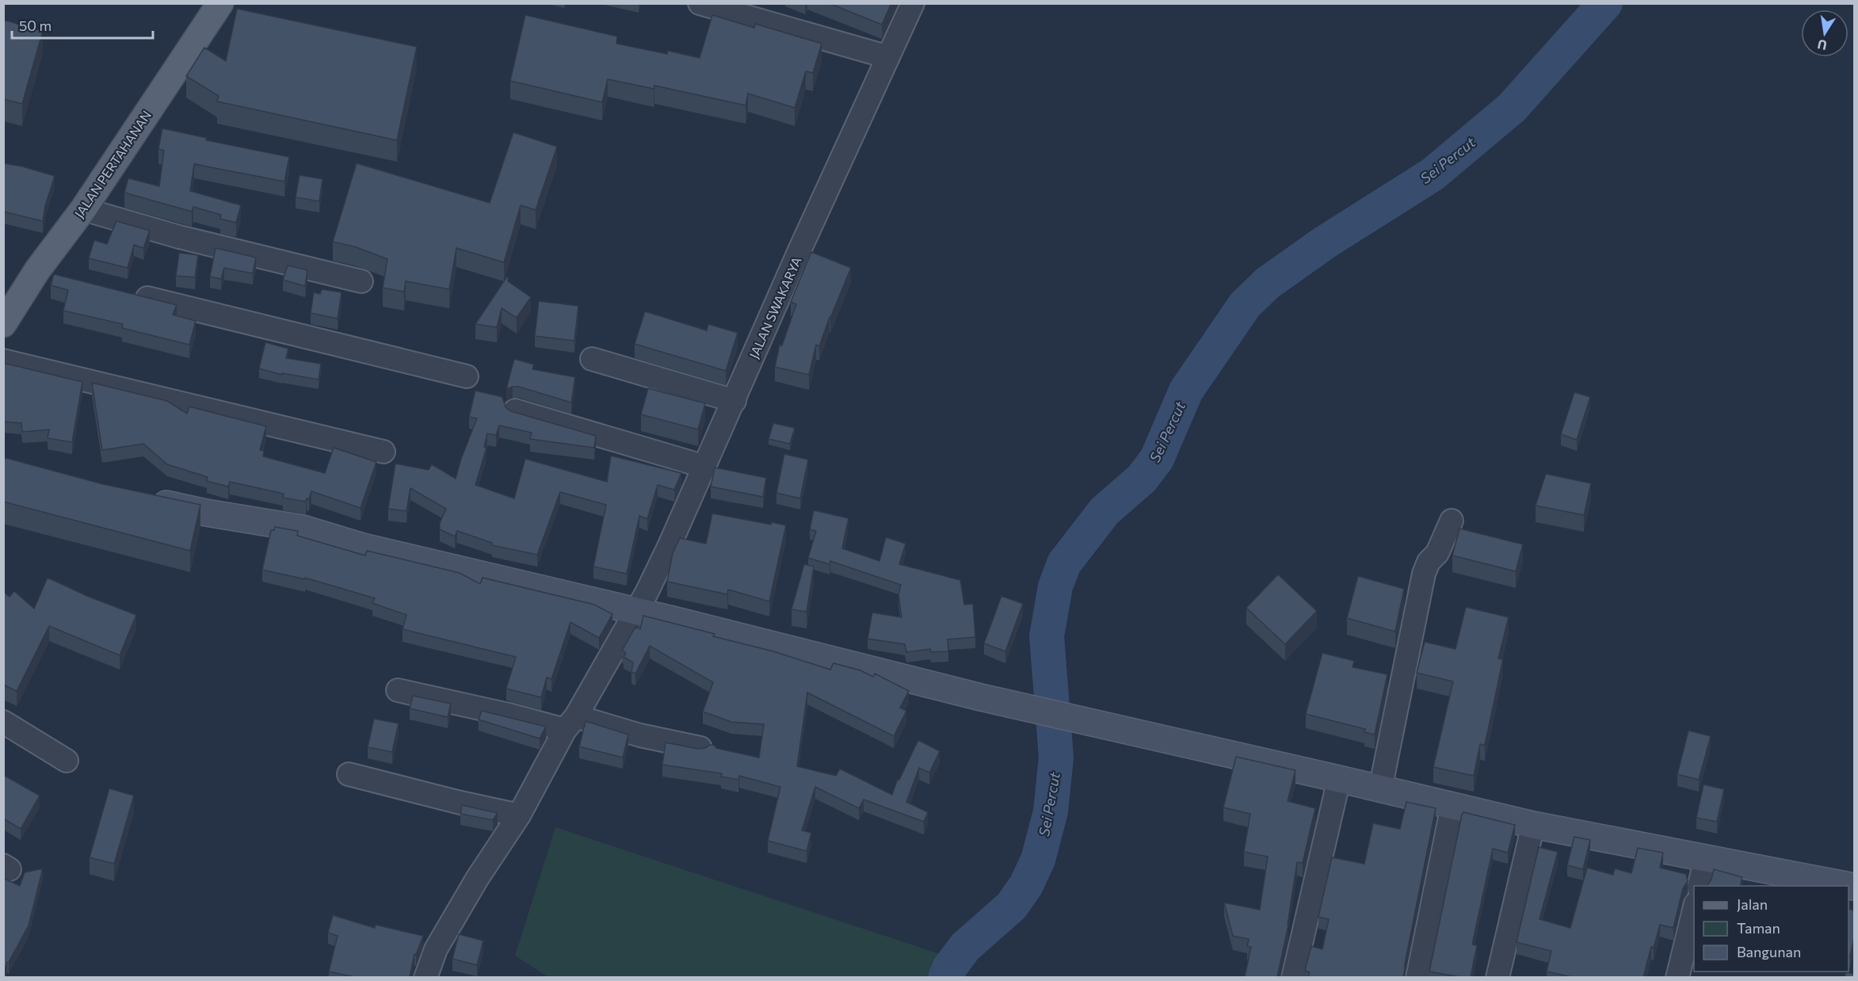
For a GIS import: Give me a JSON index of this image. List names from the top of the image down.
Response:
{
  "streets": {
    "main road": ["JALAN PERTAHANAN"],
    "street": ["JALAN SWAKARYA"]
  },
  "water": ["Sei Percut"],
  "legend": ["Jalan", "Taman", "Bangunan"],
  "scale_bar": "50 m",
  "north": "bottom"
}
